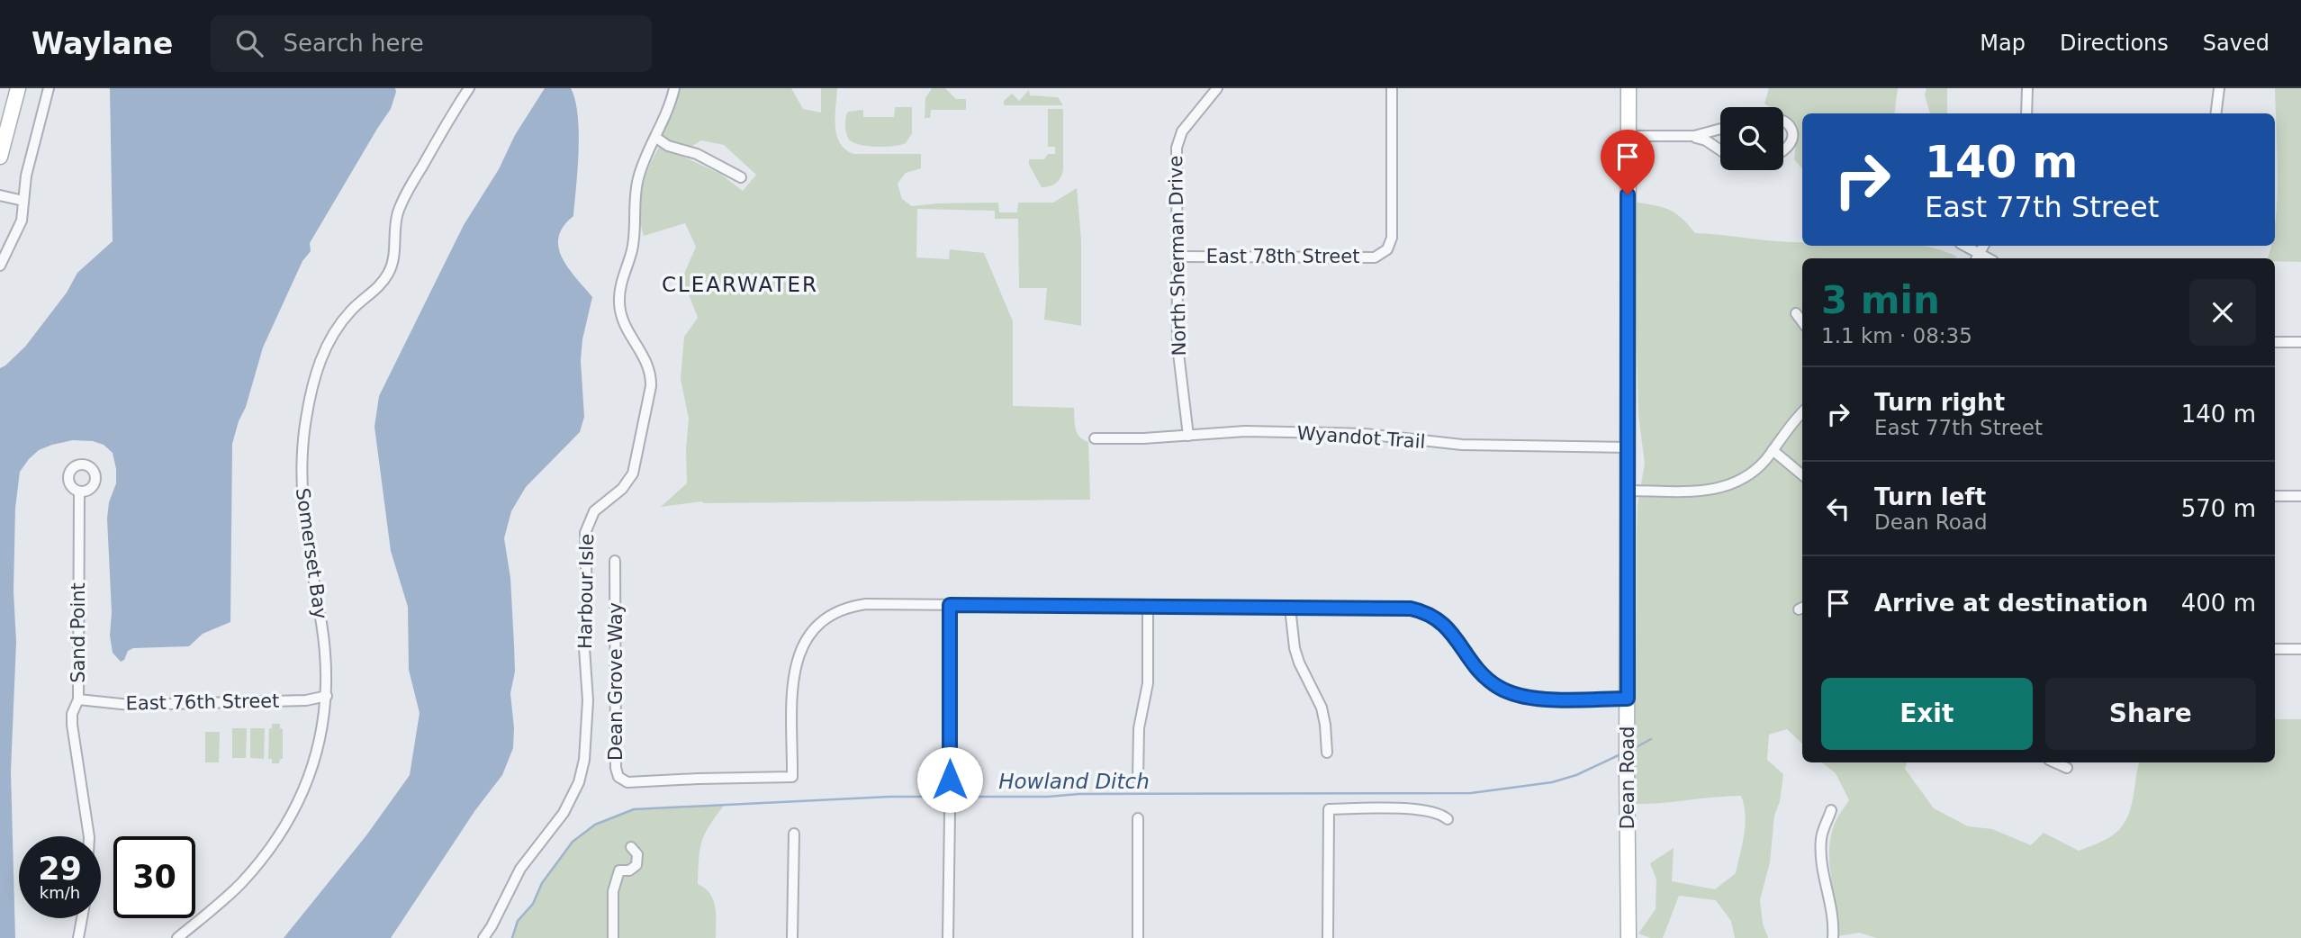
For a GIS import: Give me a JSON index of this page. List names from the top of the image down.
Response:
{
  "streets": {
    "street": [
      "North Sherman Drive",
      "East 78th Street",
      "Wyandot Trail",
      "Somerset Bay",
      "Harbour Isle",
      "Sand Point",
      "Dean Grove Way",
      "East 76th Street",
      "Dean Road"
    ]
  },
  "crossings": [
    ["North Sherman Drive", "East 78th Street"],
    ["North Sherman Drive", "Wyandot Trail"],
    ["Wyandot Trail", "Dean Road"],
    ["Somerset Bay", "East 76th Street"],
    ["Sand Point", "East 76th Street"]
  ],
  "districts": ["CLEARWATER"],
  "water": ["Howland Ditch"],
  "page": {
    "header": "Waylane",
    "search": "Search here",
    "nav": ["Map", "Directions", "Saved"],
    "turn": ["140 m", "East 77th Street"],
    "heading": ["3 min", "1.1 km · 08:35"],
    "list": [
      {
        "name": "Turn right",
        "note": "East 77th Street",
        "value": "140 m"
      },
      {
        "name": "Turn left",
        "note": "Dean Road",
        "value": "570 m"
      },
      {
        "name": "Arrive at destination",
        "value": "400 m"
      }
    ],
    "buttons": ["Exit", "Share"],
    "speed": "29 km/h",
    "limit": "30"
  }
}
